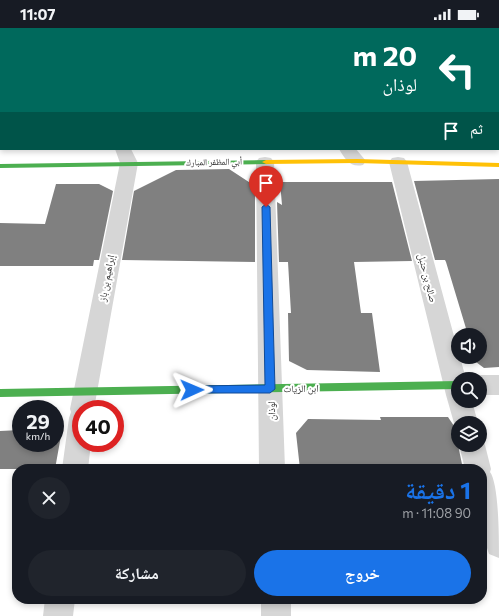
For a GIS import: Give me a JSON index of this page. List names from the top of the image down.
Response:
{
  "streets": {
    "street": [
      "أبي المظفر المبارك",
      "إبراهيم بن باز",
      "صالح بن حنبل",
      "ابن الزيات",
      "لوذان"
    ]
  },
  "crossings": [
    ["أبي المظفر المبارك", "إبراهيم بن باز"],
    ["أبي المظفر المبارك", "صالح بن حنبل"],
    ["أبي المظفر المبارك", "لوذان"],
    ["إبراهيم بن باز", "ابن الزيات"],
    ["ابن الزيات", "لوذان"]
  ],
  "page": {
    "status": "11:07",
    "turn": ["20 m", "لوذان"],
    "then": "ثم",
    "speed": "29 km/h",
    "limit": "40",
    "heading": ["1 دقيقة", "90 m · 11:08"],
    "buttons": ["خروج", "مشاركة"]
  }
}
